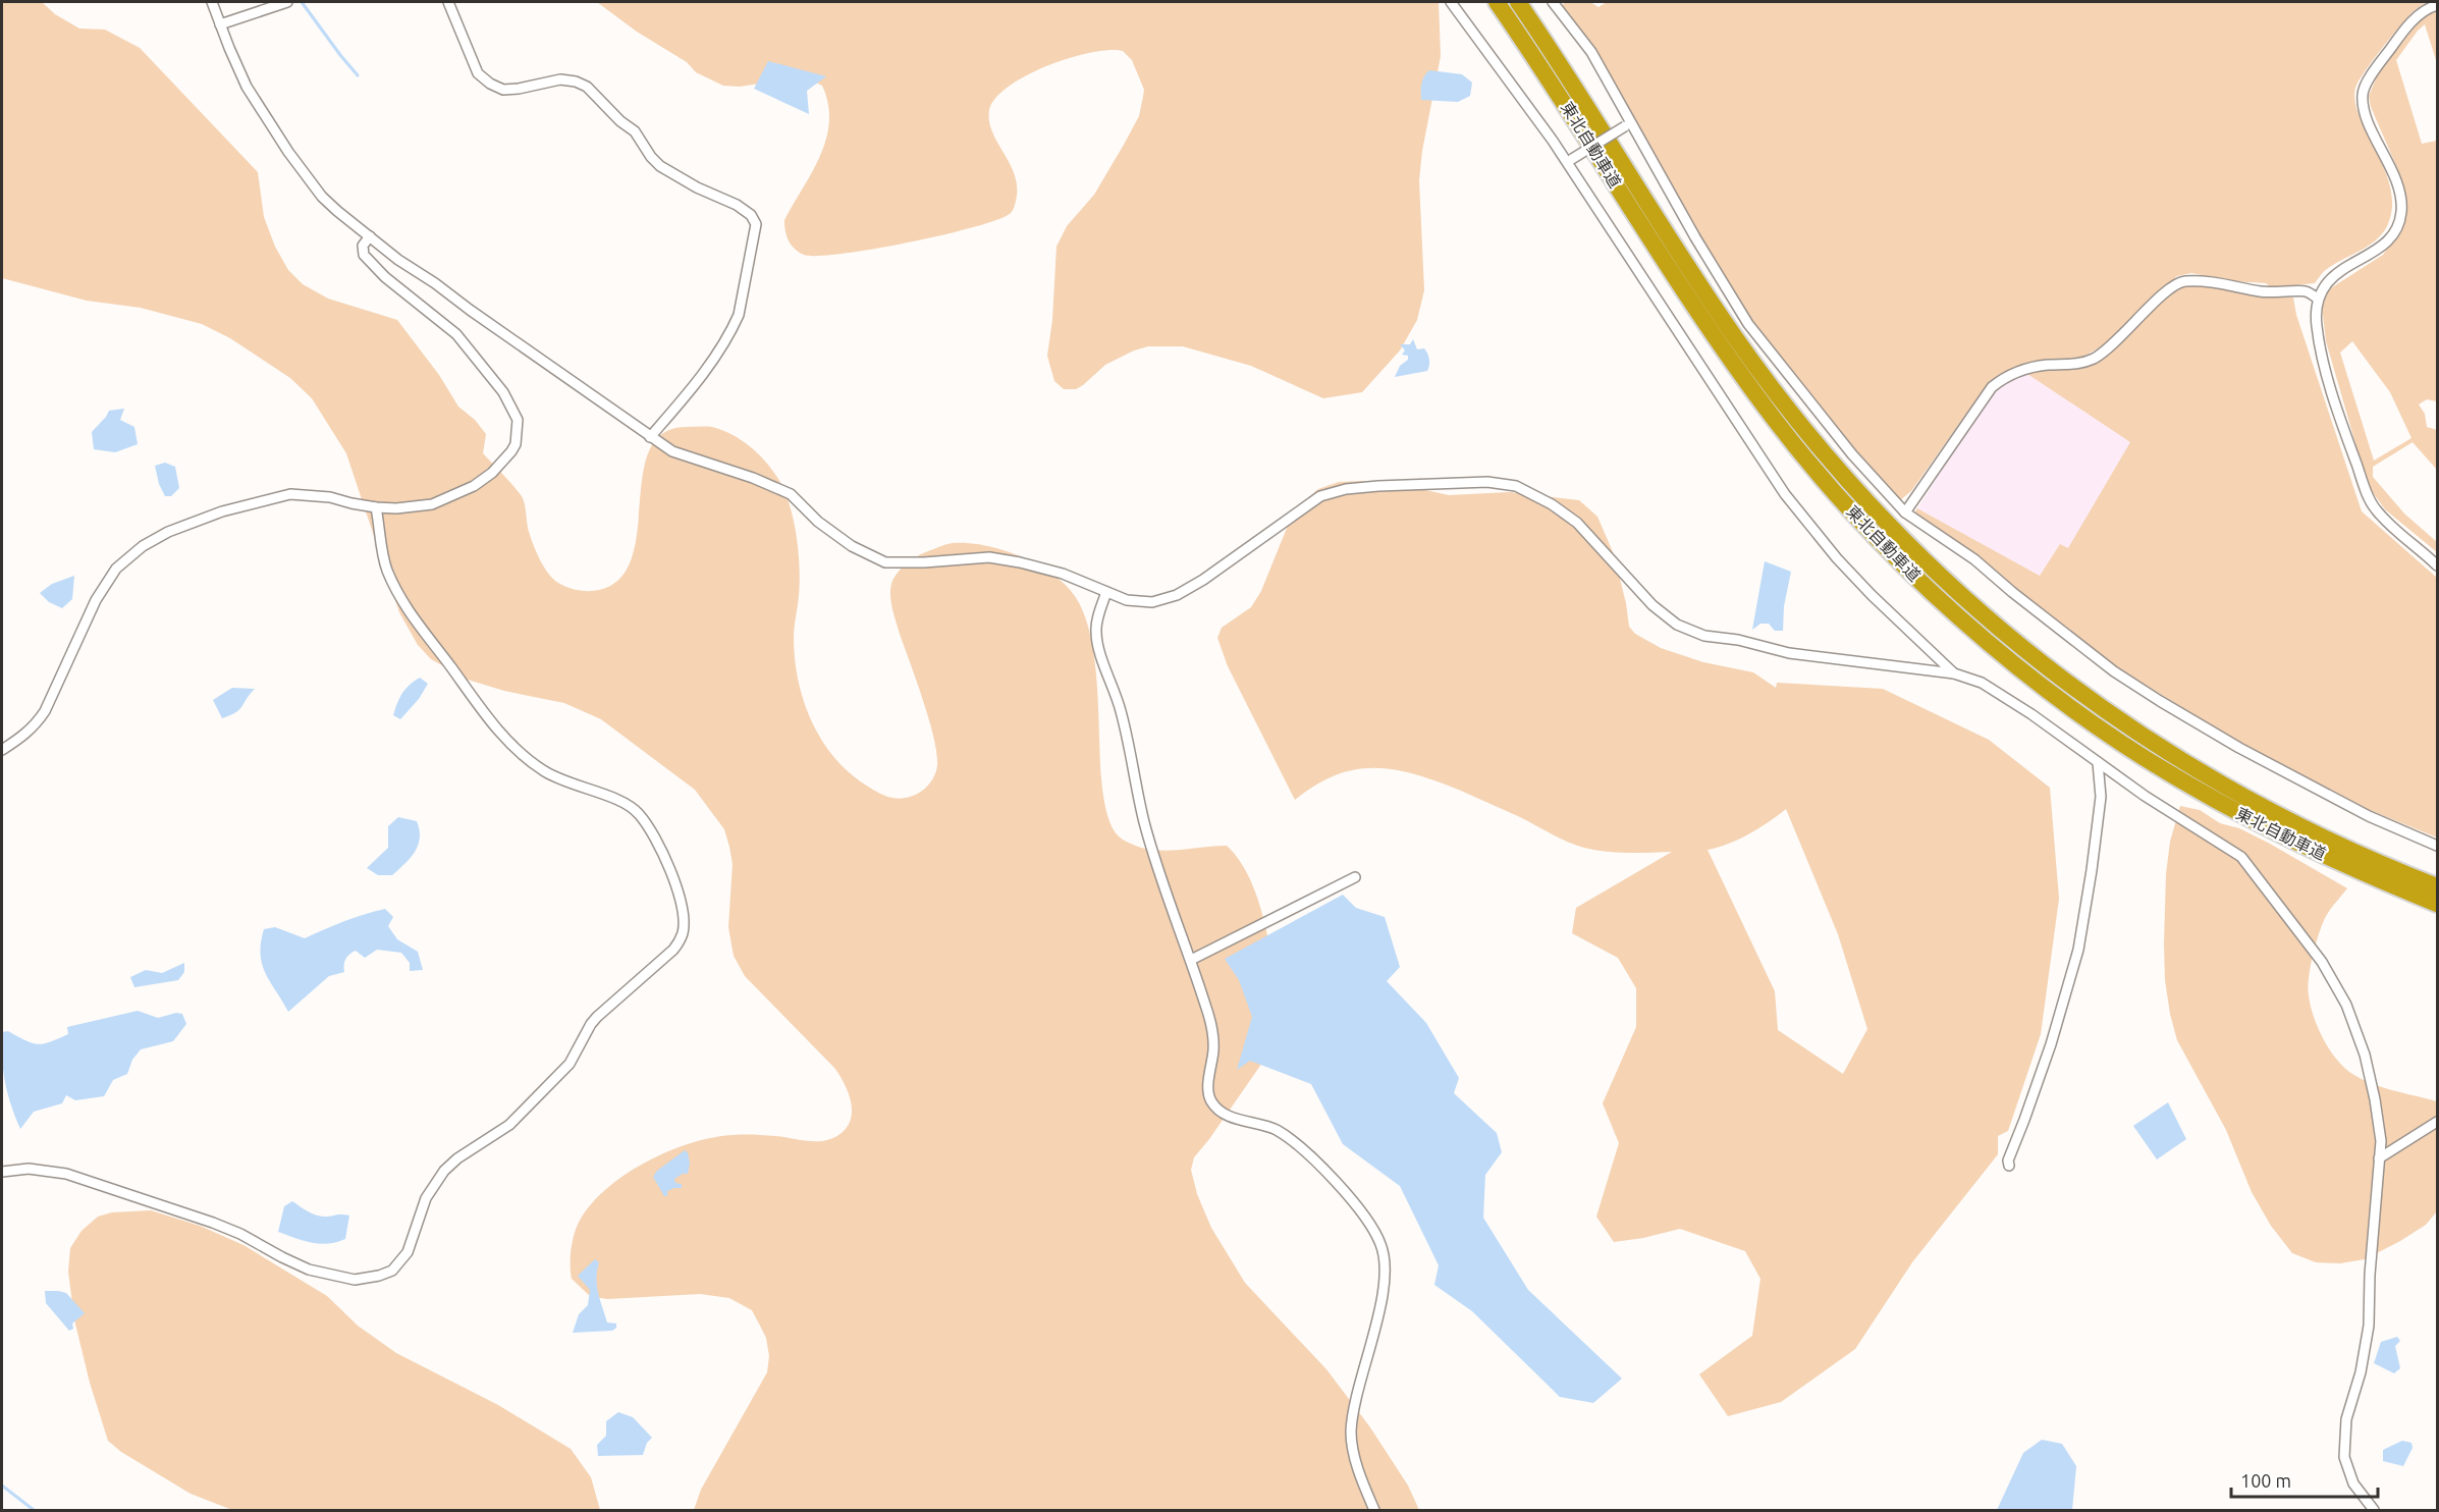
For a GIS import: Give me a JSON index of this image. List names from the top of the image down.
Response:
{
  "streets": {
    "highway": ["東北自動車道"]
  },
  "scale_bar": "100 m"
}
